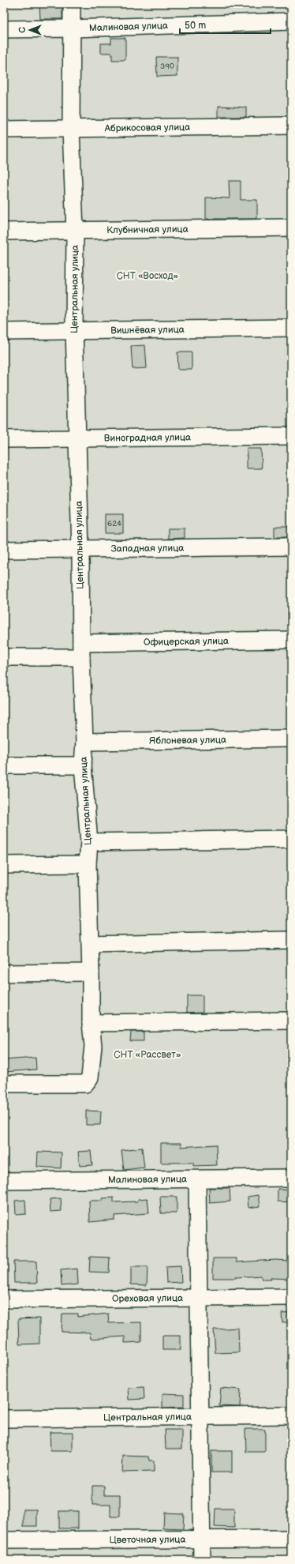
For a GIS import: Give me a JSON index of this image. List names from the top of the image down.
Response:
{
  "streets": {
    "street": [
      "Малиновая улица",
      "Абрикосовая улица",
      "Клубничная улица",
      "Центральная улица",
      "Вишнёвая улица",
      "Виноградная улица",
      "Западная улица",
      "Офицерская улица",
      "Яблоневая улица",
      "Ореховая улица",
      "Цветочная улица"
    ]
  },
  "crossings": [
    ["Малиновая улица", "Центральная улица"],
    ["Абрикосовая улица", "Центральная улица"],
    ["Клубничная улица", "Центральная улица"],
    ["Центральная улица", "Вишнёвая улица"],
    ["Центральная улица", "Виноградная улица"],
    ["Центральная улица", "Западная улица"],
    ["Центральная улица", "Офицерская улица"],
    ["Центральная улица", "Яблоневая улица"]
  ],
  "parks": ["СНТ «Восход»", "СНТ «Рассвет»"],
  "house_numbers": ["390", "624"],
  "scale_bar": "50 m",
  "north": "left"
}
